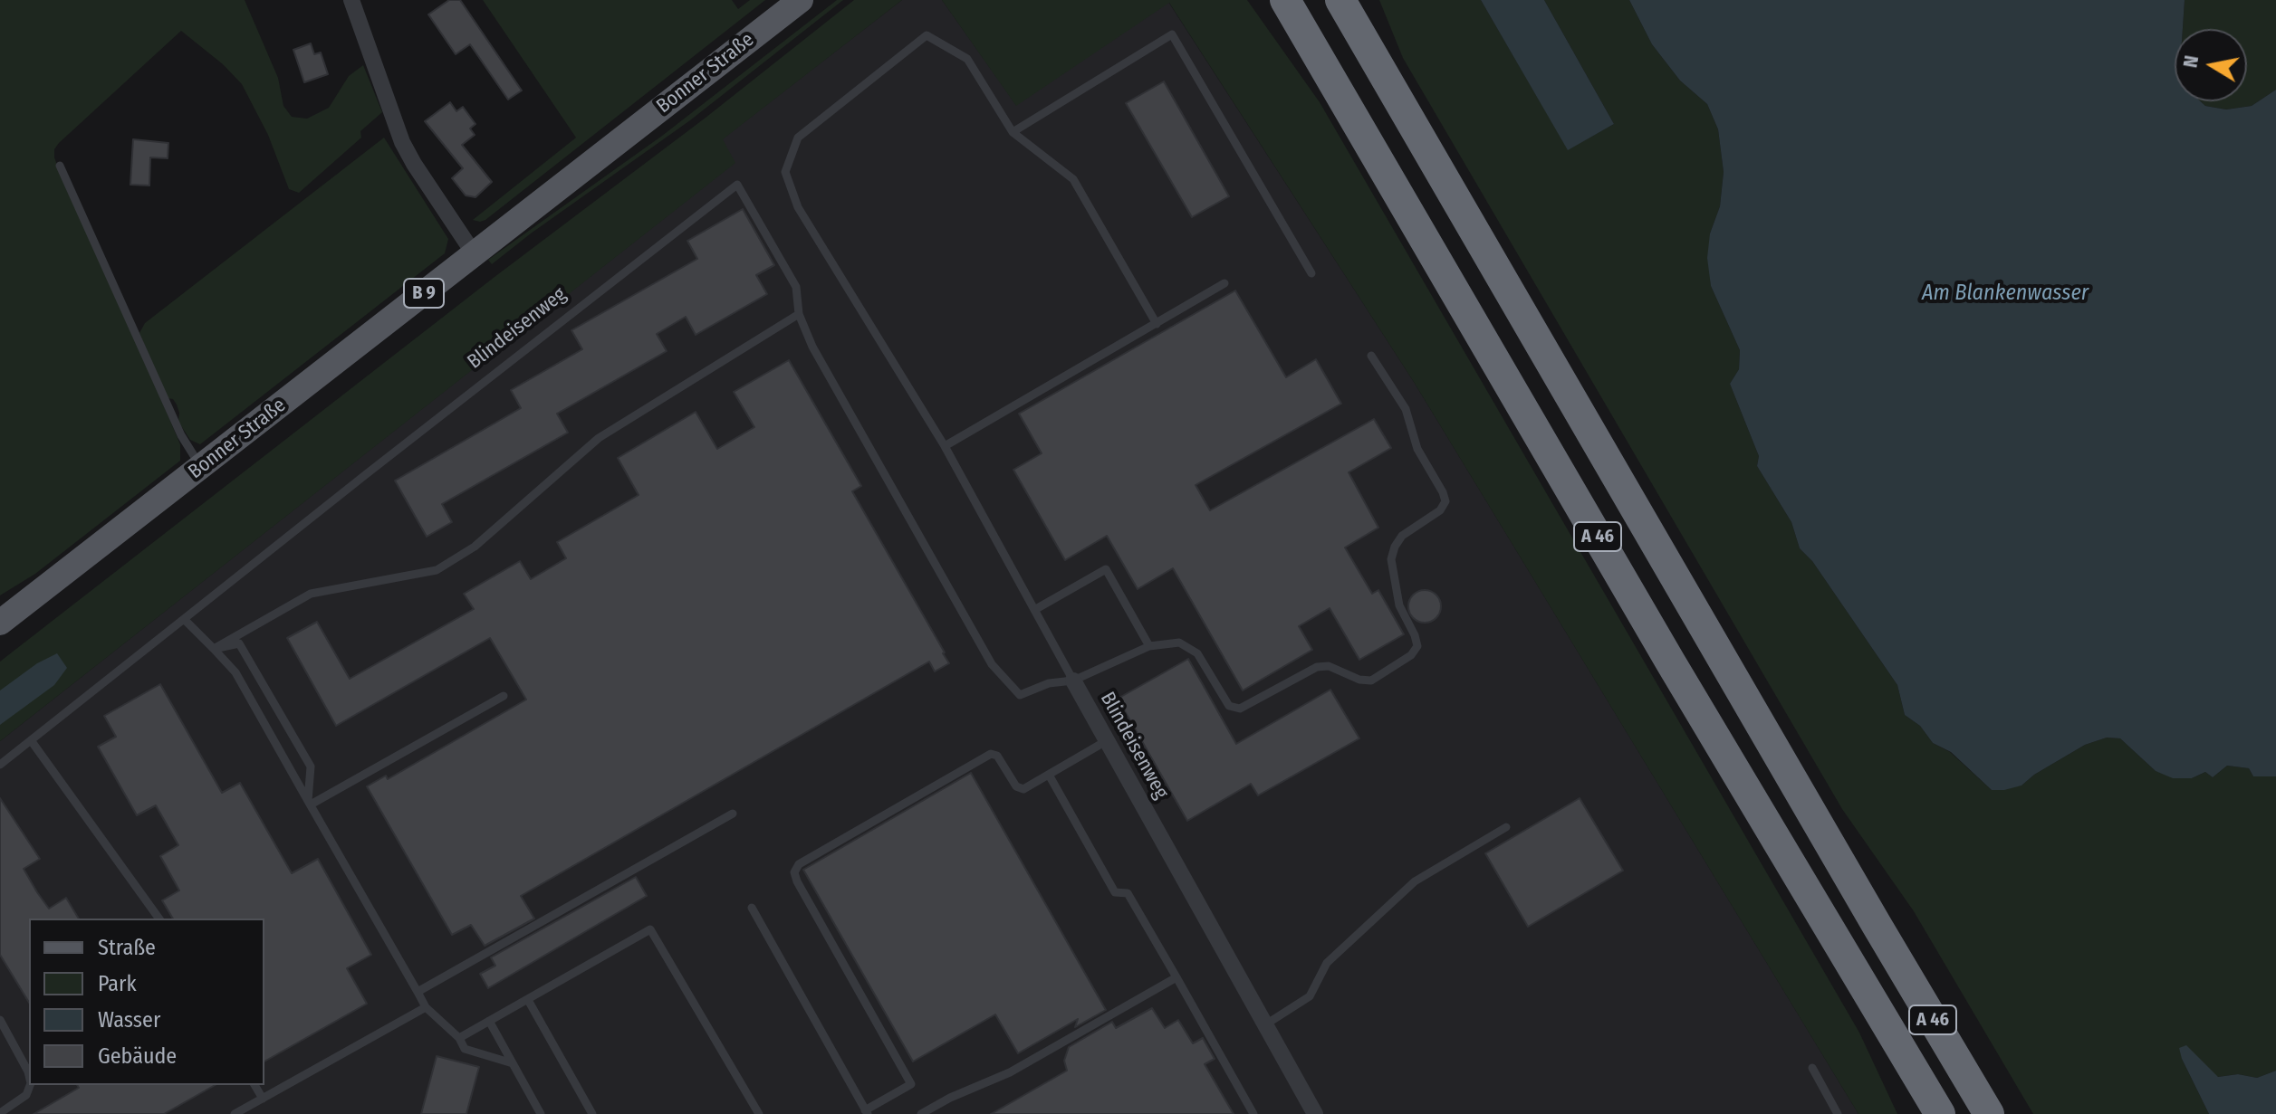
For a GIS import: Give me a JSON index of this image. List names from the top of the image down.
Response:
{
  "streets": {
    "highway": ["A 46"],
    "main road": ["Bonner Straße", "B 9"],
    "street": ["Blindeisenweg"]
  },
  "water": ["Am Blankenwasser"],
  "legend": [
    "Straße",
    "Park",
    "Wasser",
    "Gebäude"
  ],
  "north": "left"
}
